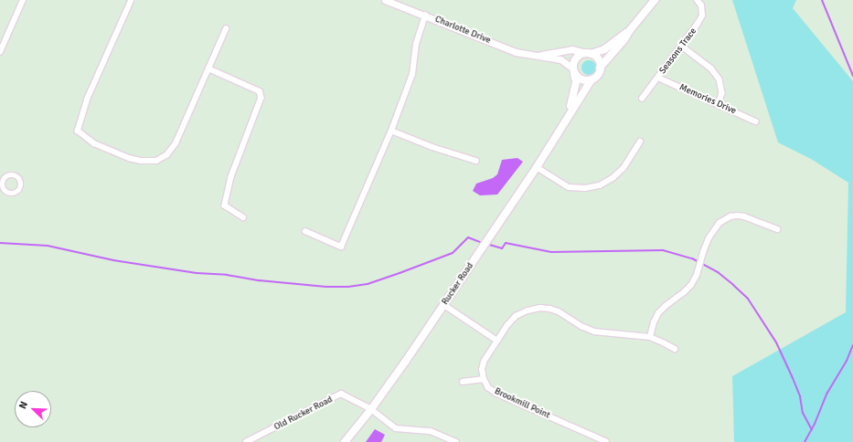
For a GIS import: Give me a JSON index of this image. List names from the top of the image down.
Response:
{
  "streets": {
    "main road": ["Rucker Road"],
    "street": [
      "Charlotte Drive",
      "Seasons Trace",
      "Memories Drive",
      "Brookmill Point",
      "Old Rucker Road"
    ]
  },
  "crossings": [
    ["Charlotte Drive", "Rucker Road"],
    ["Seasons Trace", "Memories Drive"],
    ["Rucker Road", "Old Rucker Road"]
  ],
  "north": "top left"
}
